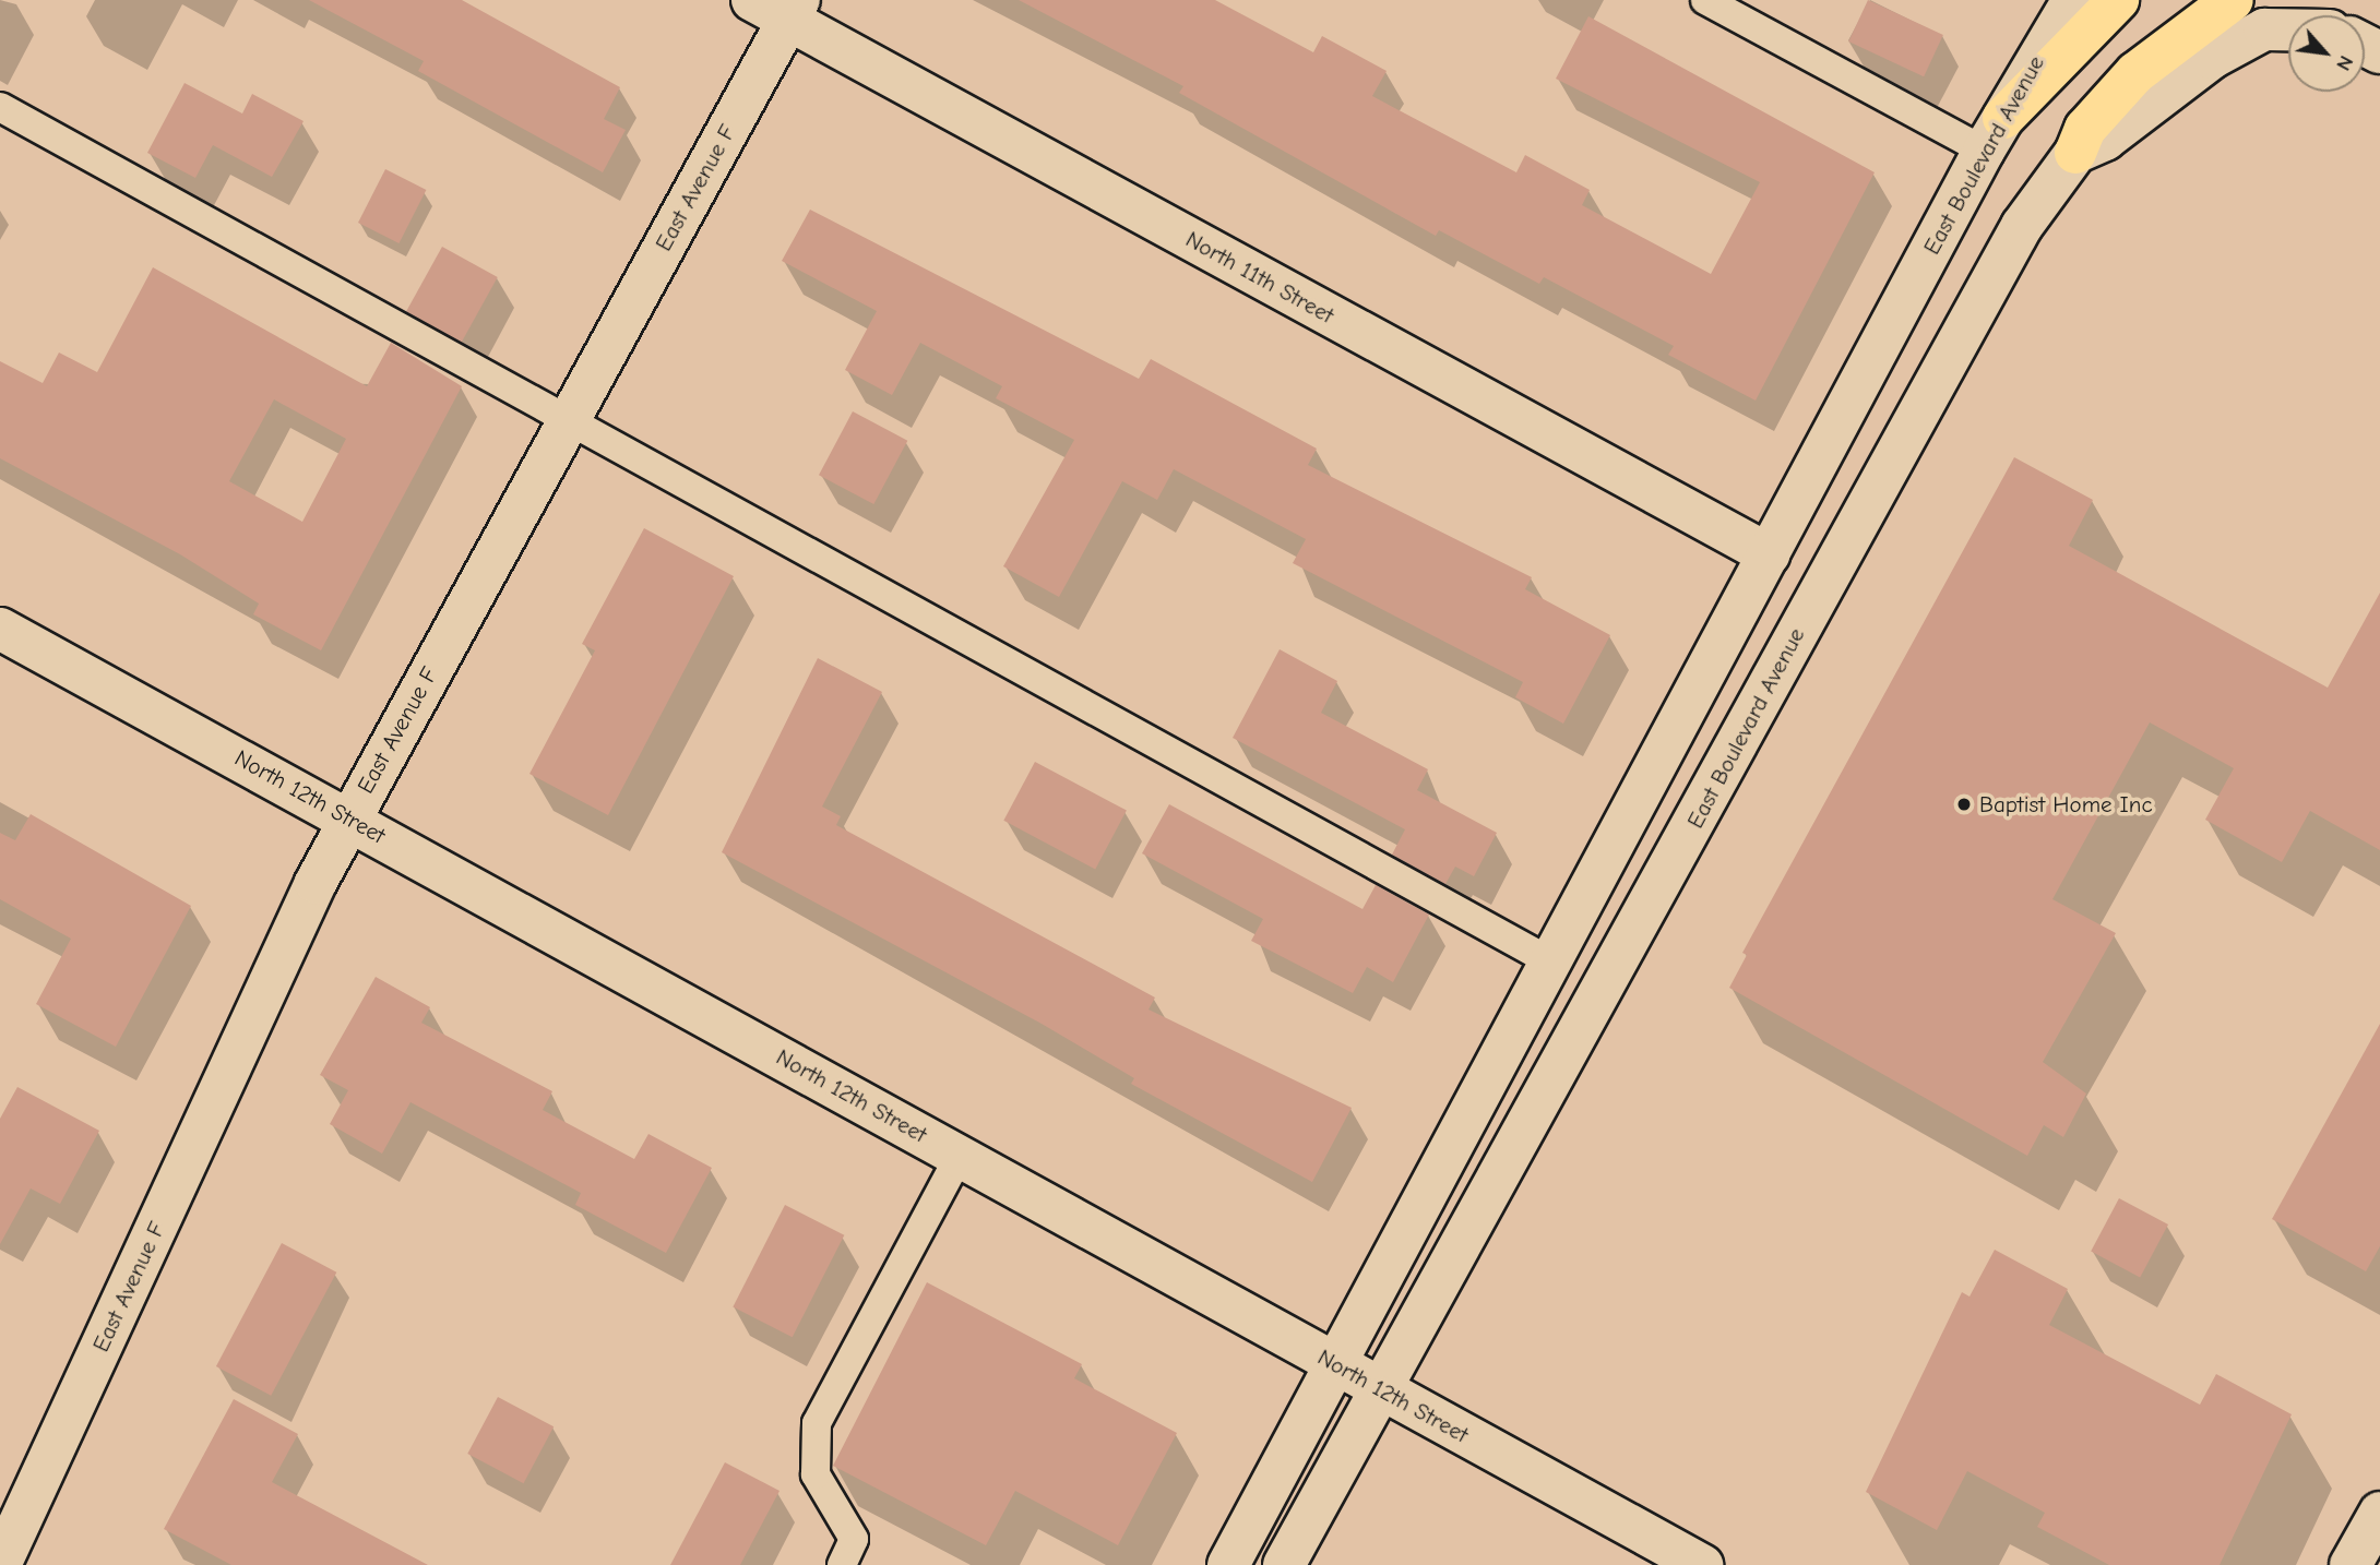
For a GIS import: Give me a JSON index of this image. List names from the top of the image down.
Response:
{
  "streets": {
    "street": [
      "East Boulevard Avenue",
      "East Avenue F",
      "North 11th Street",
      "North 12th Street"
    ]
  },
  "crossings": [
    ["East Boulevard Avenue", "North 11th Street"],
    ["East Boulevard Avenue", "North 12th Street"],
    ["East Avenue F", "North 11th Street"],
    ["East Avenue F", "North 12th Street"]
  ],
  "places": ["Baptist Home Inc"],
  "north": "bottom right"
}
